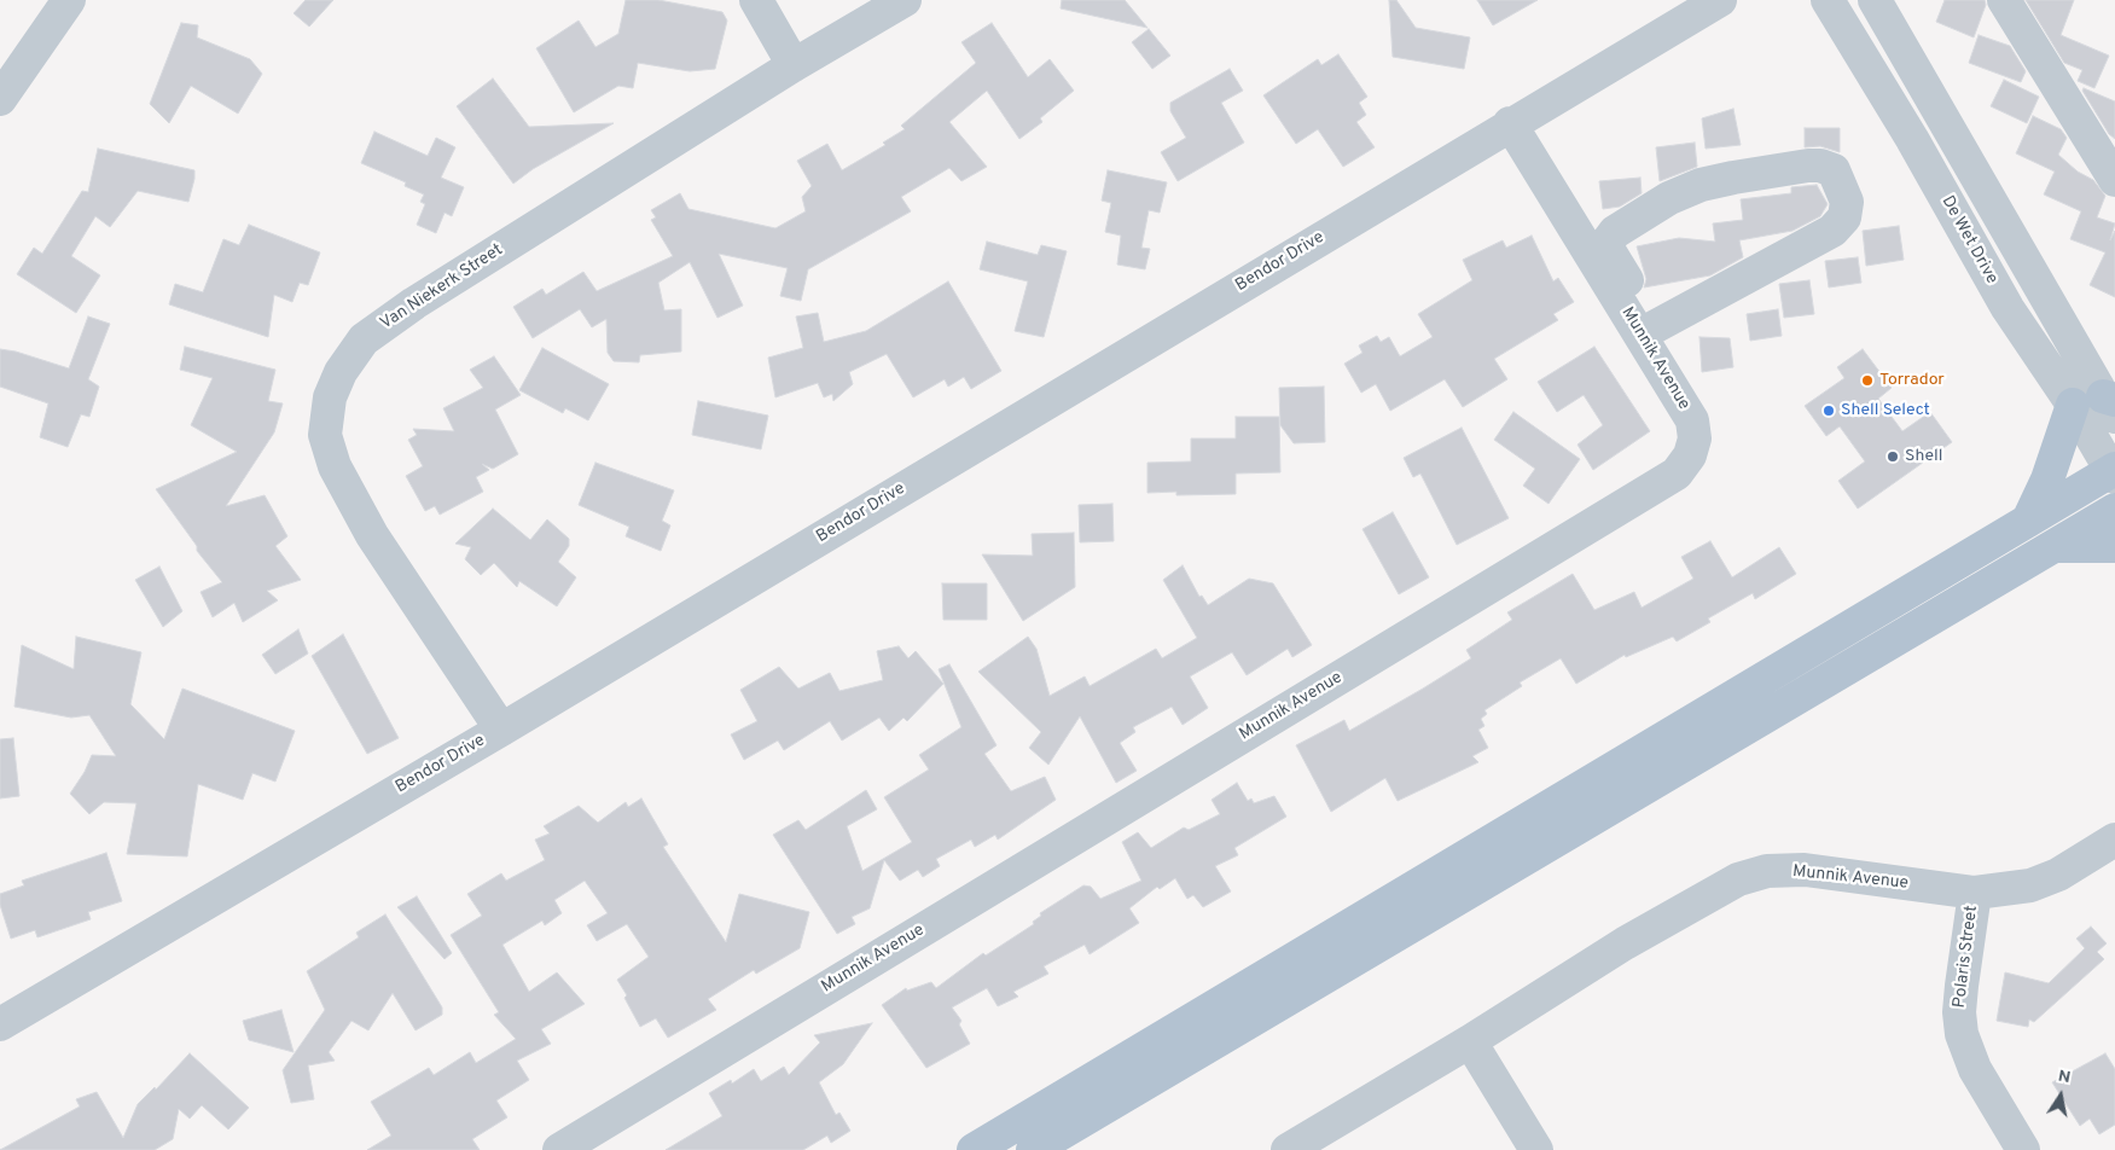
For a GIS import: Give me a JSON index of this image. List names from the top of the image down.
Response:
{
  "streets": {
    "street": [
      "De Wet Drive",
      "Bendor Drive",
      "Van Niekerk Street",
      "Munnik Avenue",
      "Polaris Street"
    ]
  },
  "crossings": [
    ["Bendor Drive", "Van Niekerk Street"],
    ["Bendor Drive", "Munnik Avenue"],
    ["Munnik Avenue", "Polaris Street"]
  ],
  "places": ["Torrador", "Shell Select", "Shell"],
  "north": "top"
}
